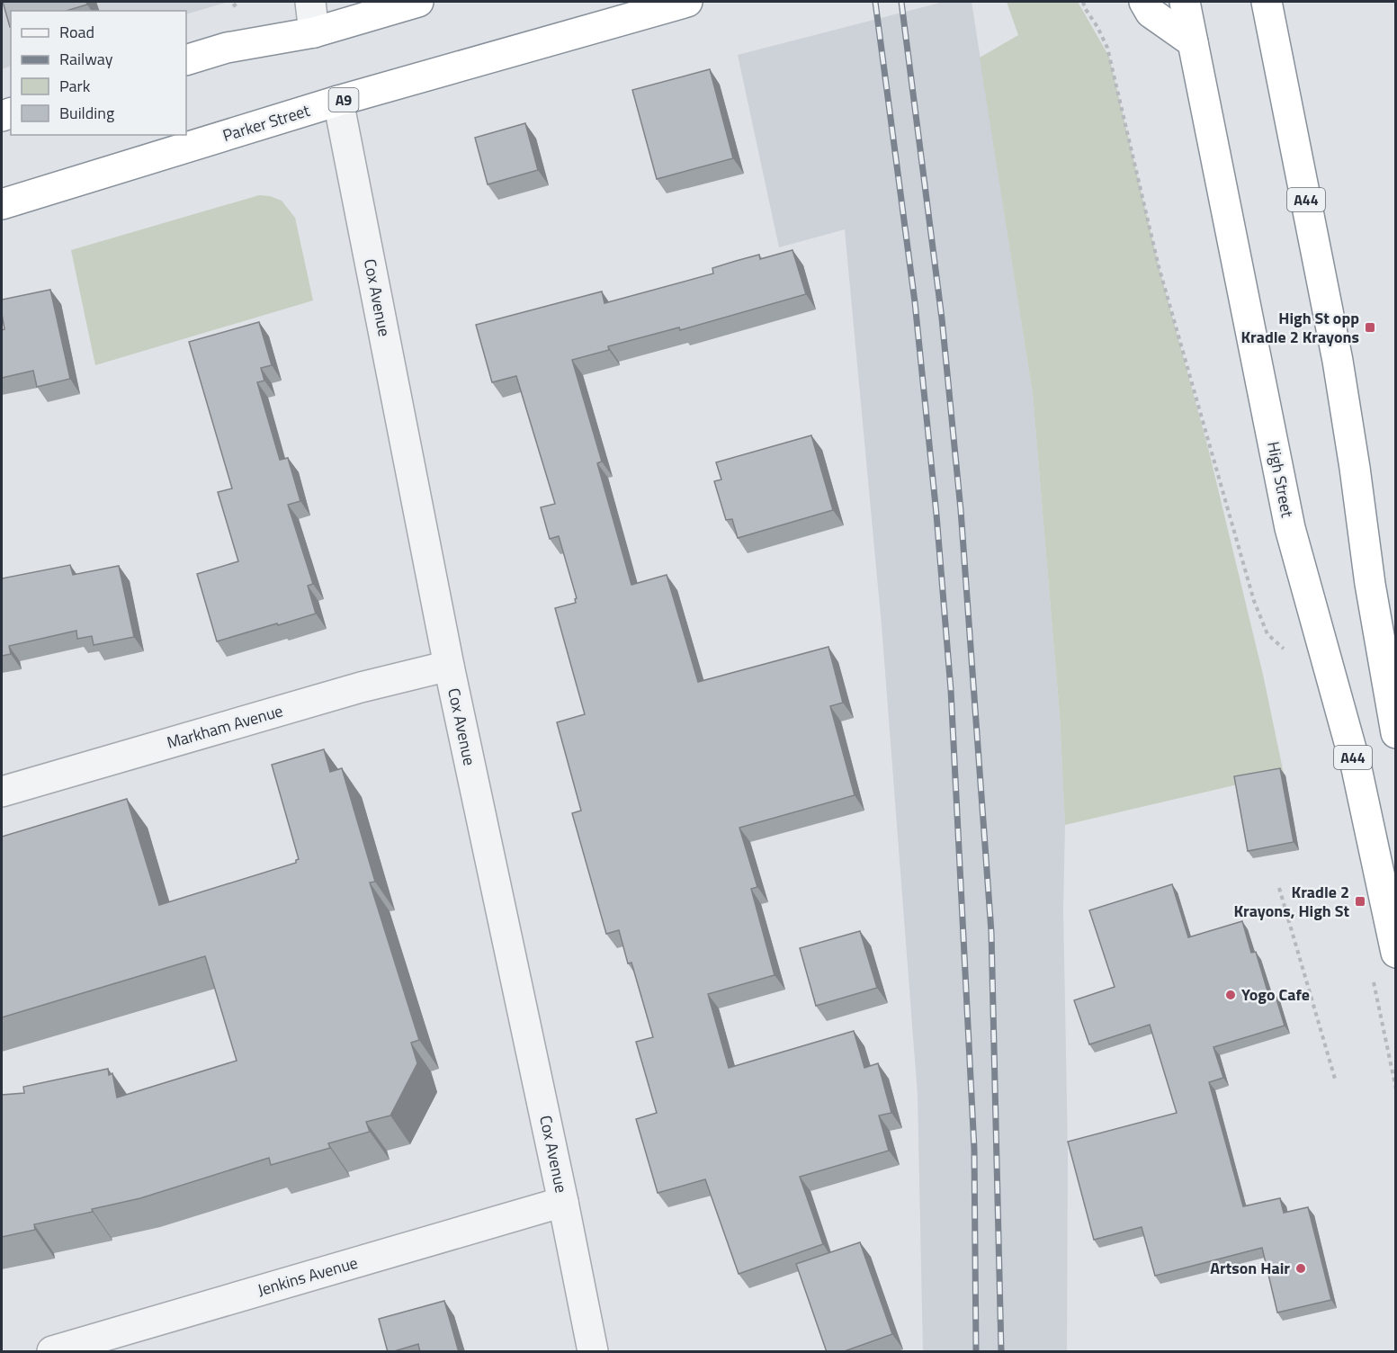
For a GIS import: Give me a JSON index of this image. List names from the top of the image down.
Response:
{
  "streets": {
    "highway": [
      "A9",
      "Parker Street",
      "A44",
      "High Street"
    ],
    "street": ["Cox Avenue", "Markham Avenue", "Jenkins Avenue"]
  },
  "crossings": [
    ["Parker Street", "Cox Avenue"],
    ["Cox Avenue", "Markham Avenue"],
    ["Cox Avenue", "Jenkins Avenue"]
  ],
  "places": {
    "transit": ["High St opp Kradle 2 Krayons", "Kradle 2 Krayons, High St"],
    "other": ["Yogo Cafe", "Artson Hair"]
  },
  "legend": [
    "Road",
    "Railway",
    "Park",
    "Building"
  ]
}
